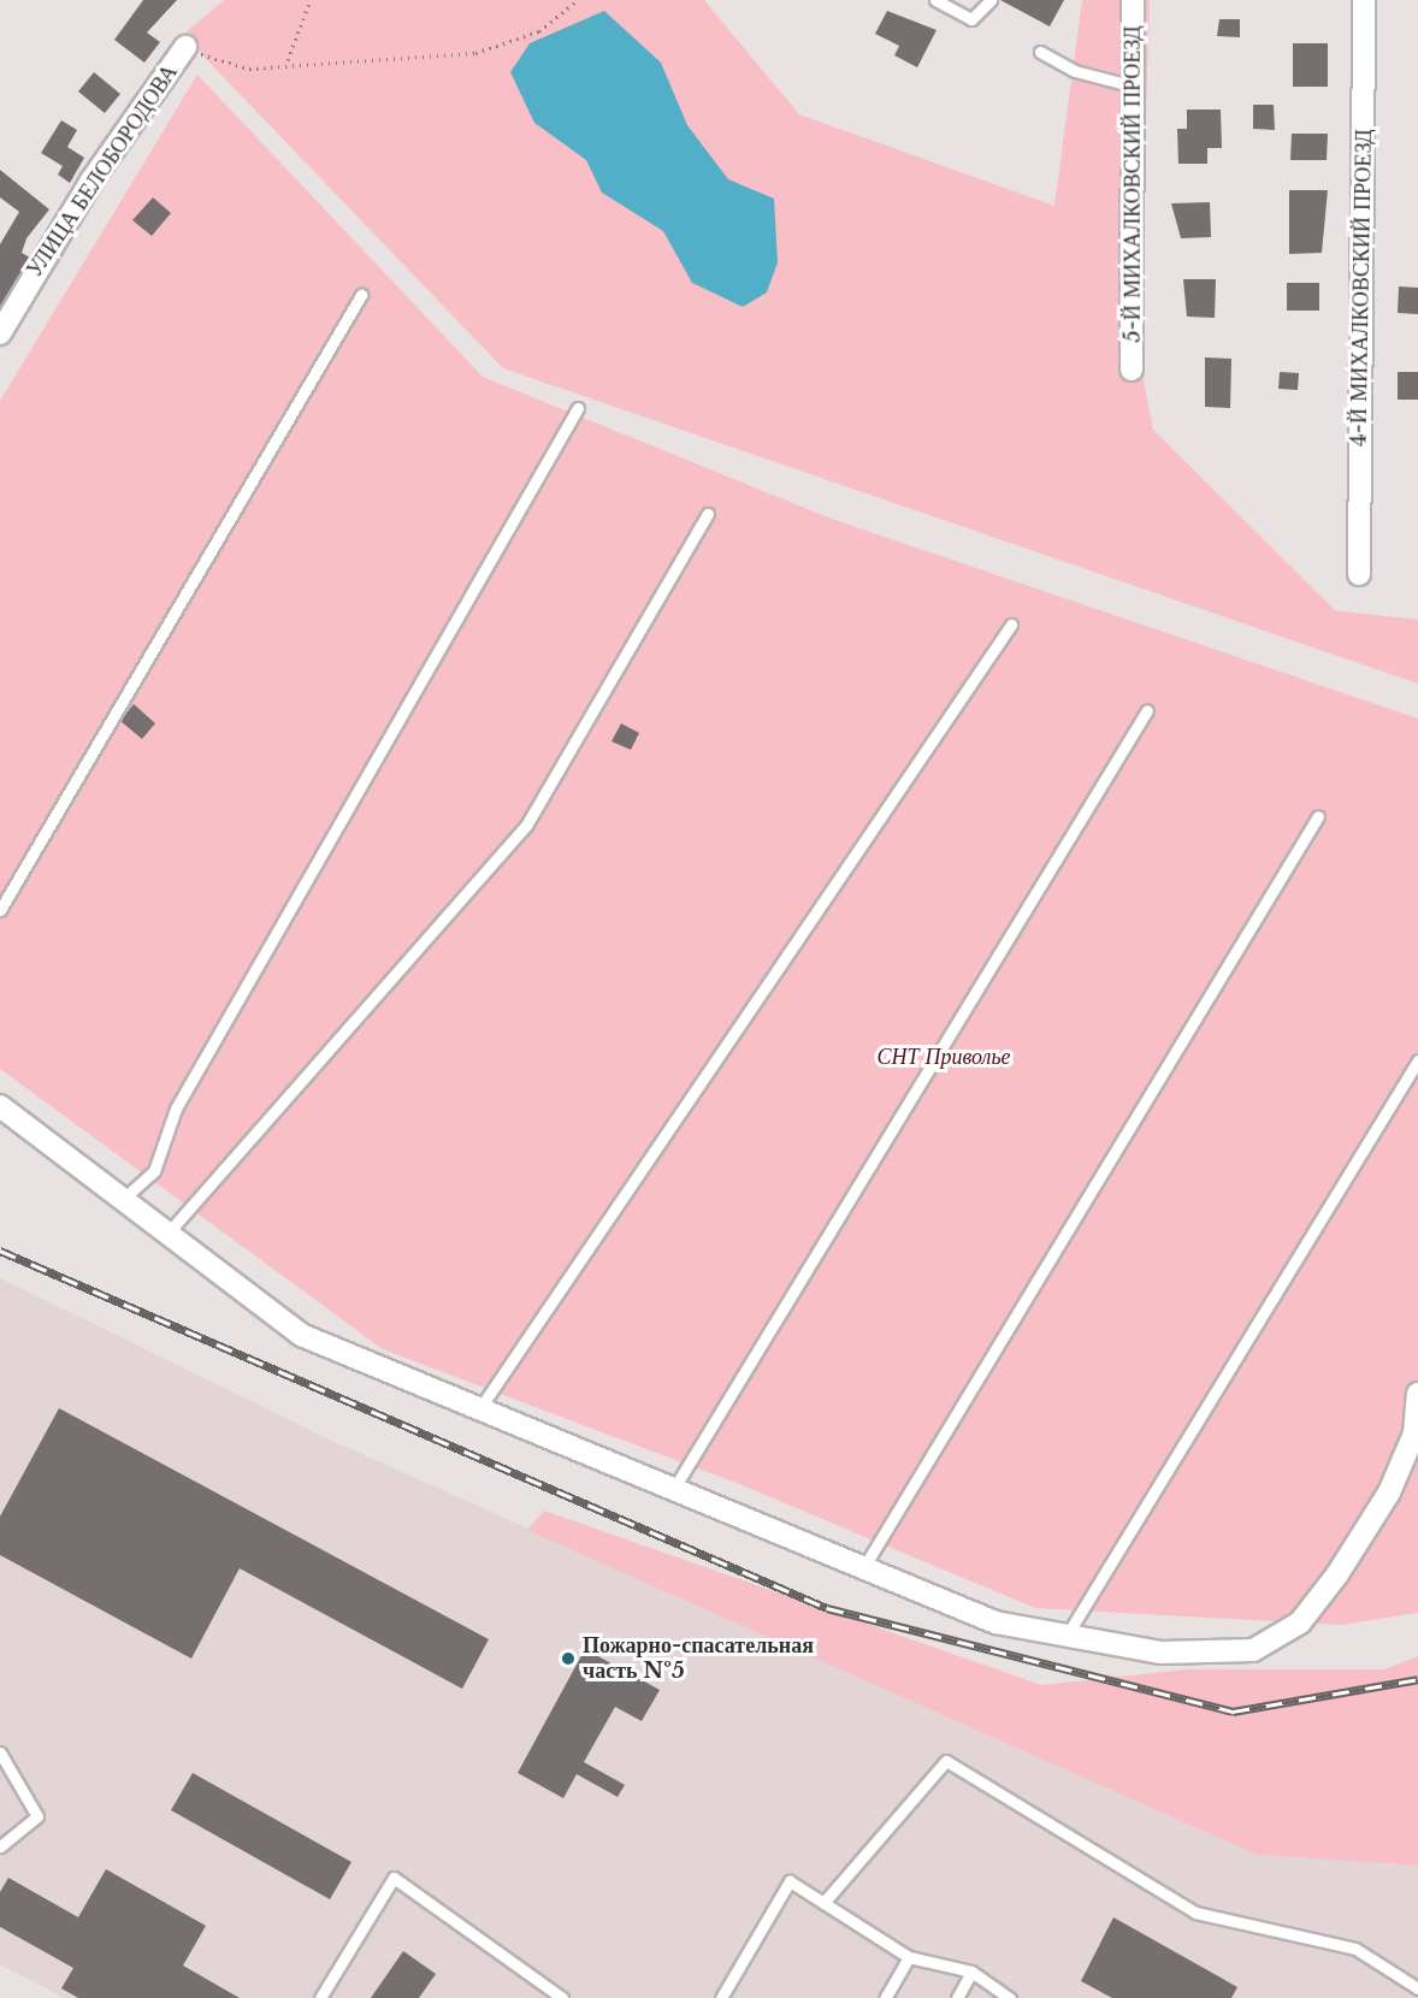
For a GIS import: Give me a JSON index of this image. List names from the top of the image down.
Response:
{
  "streets": {
    "street": ["УЛИЦА БЕЛОБОРОДОВА", "5-Й МИХАЛКОВСКИЙ ПРОЕЗД", "4-Й МИХАЛКОВСКИЙ ПРОЕЗД"]
  },
  "parks": ["СНТ Приволье"],
  "places": ["Пожарно-спасательная часть №5"]
}
